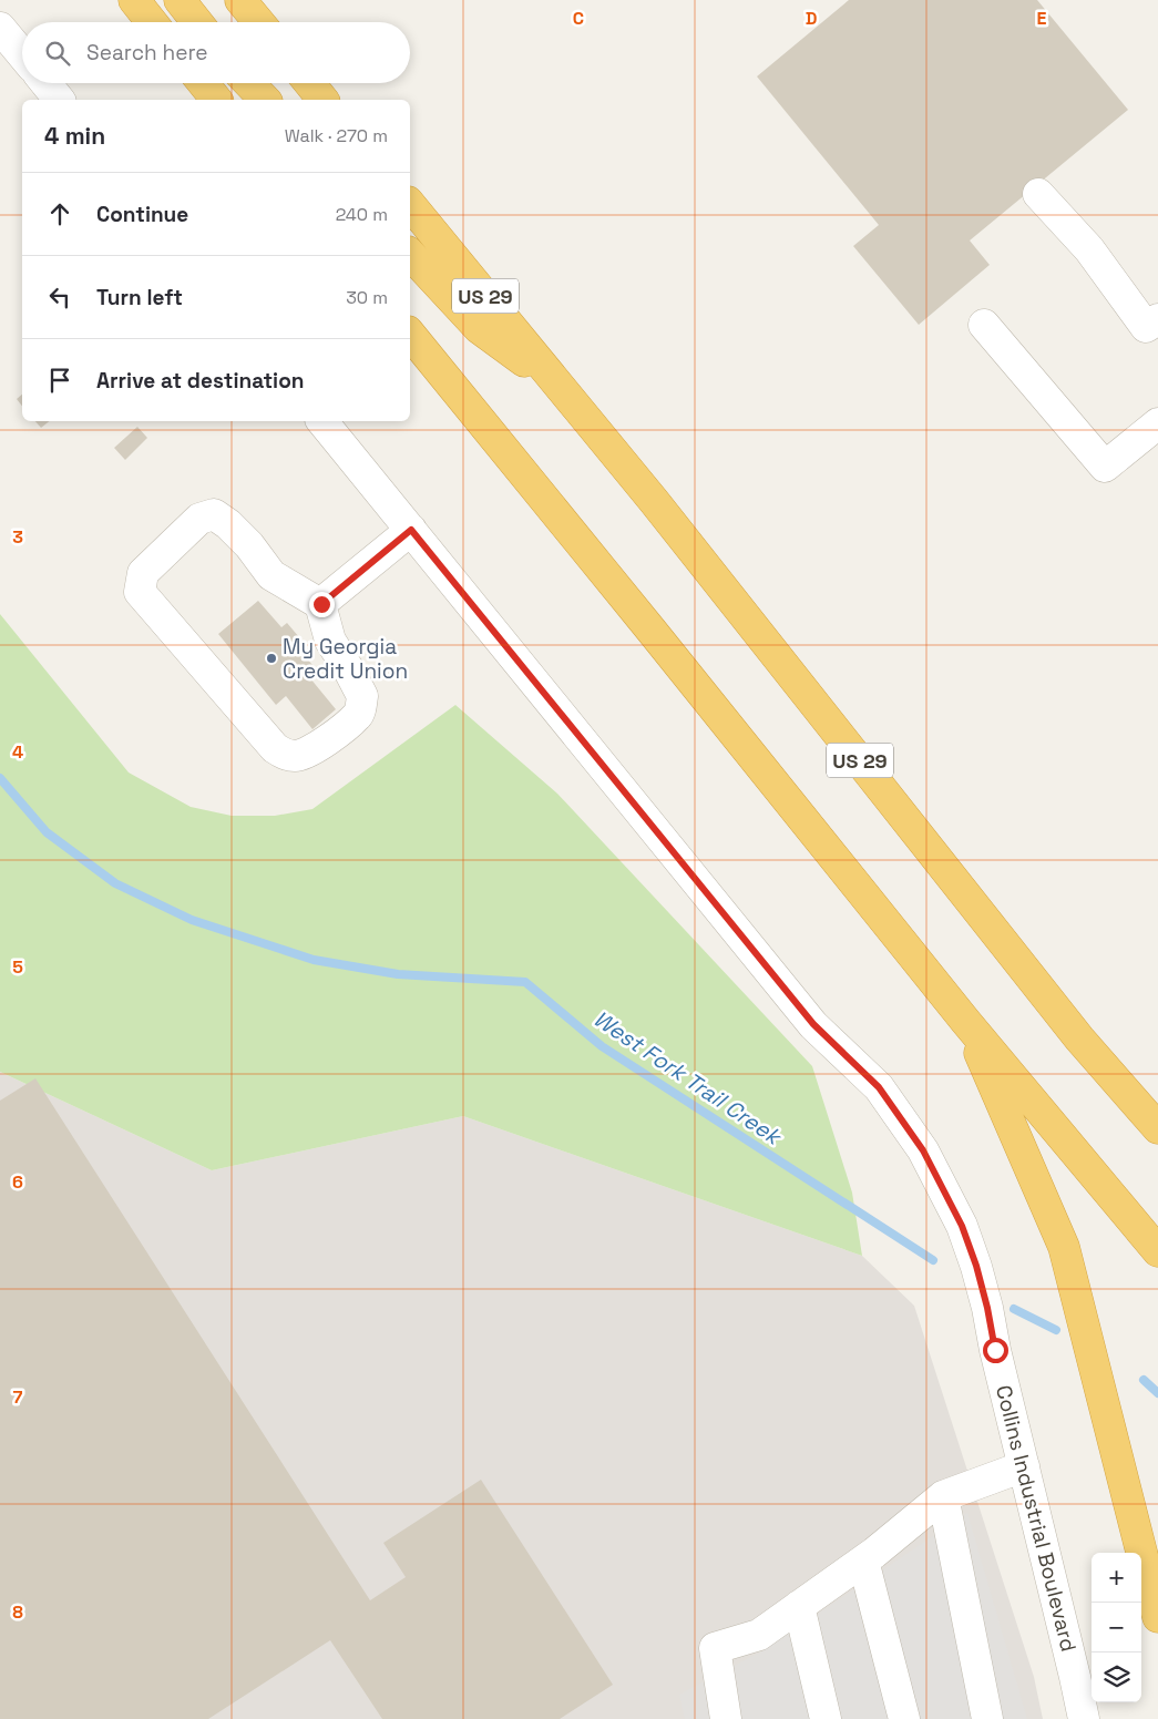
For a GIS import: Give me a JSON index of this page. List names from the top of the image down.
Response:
{
  "streets": {
    "highway": ["US 29"],
    "street": ["Collins Industrial Boulevard"]
  },
  "water": ["West Fork Trail Creek"],
  "places": ["My Georgia Credit Union"],
  "page": {
    "search": "Search here",
    "heading": ["4 min", "Walk · 270 m"],
    "list": [
      ["Continue", "240 m"],
      ["Turn left", "30 m"],
      "Arrive at destination"
    ],
    "map_buttons": ["+", "−"]
  },
  "grid": {
    "columns": ["C", "D", "E"],
    "rows": [
      "3",
      "4",
      "5",
      "6",
      "7",
      "8"
    ]
  }
}
